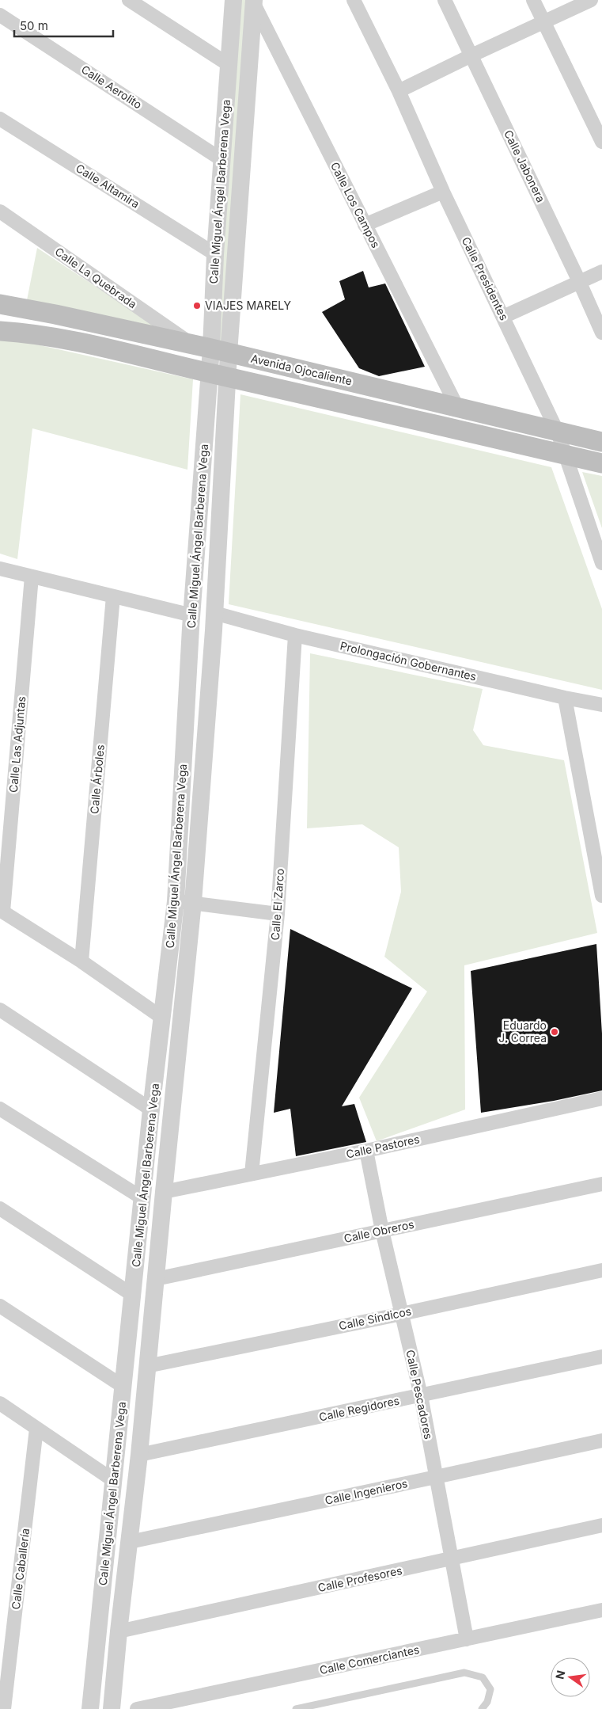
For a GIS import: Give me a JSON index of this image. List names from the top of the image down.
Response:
{
  "streets": {
    "main road": ["Avenida Ojocaliente"],
    "street": [
      "Calle Aerolito",
      "Calle Jabonera",
      "Calle Altamira",
      "Calle Miguel Ángel Barberena Vega",
      "Calle Los Campos",
      "Calle La Quebrada",
      "Calle Presidentes",
      "Prolongación Gobernantes",
      "Calle Las Adjuntas",
      "Calle Árboles",
      "Calle El Zarco",
      "Calle Pastores",
      "Calle Obreros",
      "Calle Síndicos",
      "Calle Pescadores",
      "Calle Regidores",
      "Calle Ingenieros",
      "Calle Caballería",
      "Calle Profesores",
      "Calle Comerciantes"
    ]
  },
  "crossings": [
    ["Calle Aerolito", "Calle Miguel Ángel Barberena Vega"],
    ["Calle Altamira", "Calle Miguel Ángel Barberena Vega"],
    ["Calle Miguel Ángel Barberena Vega", "Calle Los Campos"],
    ["Calle Miguel Ángel Barberena Vega", "Avenida Ojocaliente"],
    ["Calle Miguel Ángel Barberena Vega", "Prolongación Gobernantes"],
    ["Calle Miguel Ángel Barberena Vega", "Calle Pastores"],
    ["Calle Miguel Ángel Barberena Vega", "Calle Obreros"],
    ["Calle Miguel Ángel Barberena Vega", "Calle Síndicos"],
    ["Calle Miguel Ángel Barberena Vega", "Calle Regidores"],
    ["Calle Miguel Ángel Barberena Vega", "Calle Ingenieros"],
    ["Calle Miguel Ángel Barberena Vega", "Calle Profesores"],
    ["Calle Los Campos", "Avenida Ojocaliente"],
    ["Calle La Quebrada", "Avenida Ojocaliente"],
    ["Calle Presidentes", "Avenida Ojocaliente"],
    ["Prolongación Gobernantes", "Calle El Zarco"],
    ["Calle El Zarco", "Calle Pastores"],
    ["Calle Pastores", "Calle Pescadores"],
    ["Calle Obreros", "Calle Pescadores"],
    ["Calle Síndicos", "Calle Pescadores"],
    ["Calle Pescadores", "Calle Regidores"],
    ["Calle Pescadores", "Calle Ingenieros"],
    ["Calle Pescadores", "Calle Profesores"],
    ["Calle Pescadores", "Calle Comerciantes"]
  ],
  "places": ["VIAJES MARELY", "Eduardo J. Correa"],
  "scale_bar": "50 m",
  "north": "left"
}
